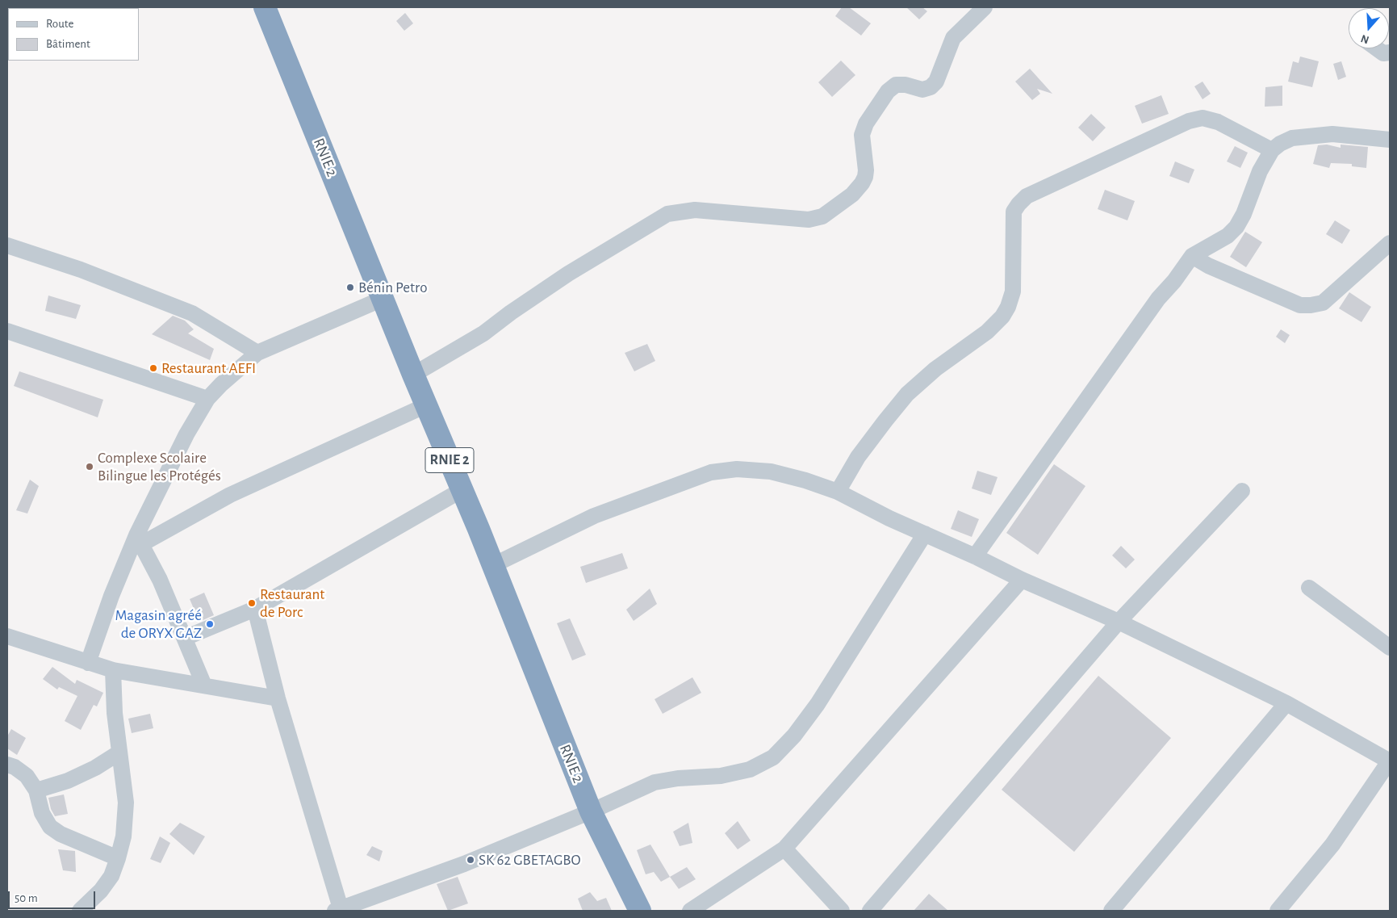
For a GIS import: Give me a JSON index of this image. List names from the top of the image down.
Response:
{
  "streets": {
    "highway": ["RNIE 2"]
  },
  "places": [
    "Bénin Petro",
    "Restaurant AEFI",
    "Complexe Scolaire Bilingue les Protégés",
    "Restaurant de Porc",
    "Magasin agréé de ORYX GAZ",
    "SK 62 GBETAGBO"
  ],
  "legend": ["Route", "Bâtiment"],
  "scale_bar": "50 m",
  "north": "bottom"
}
